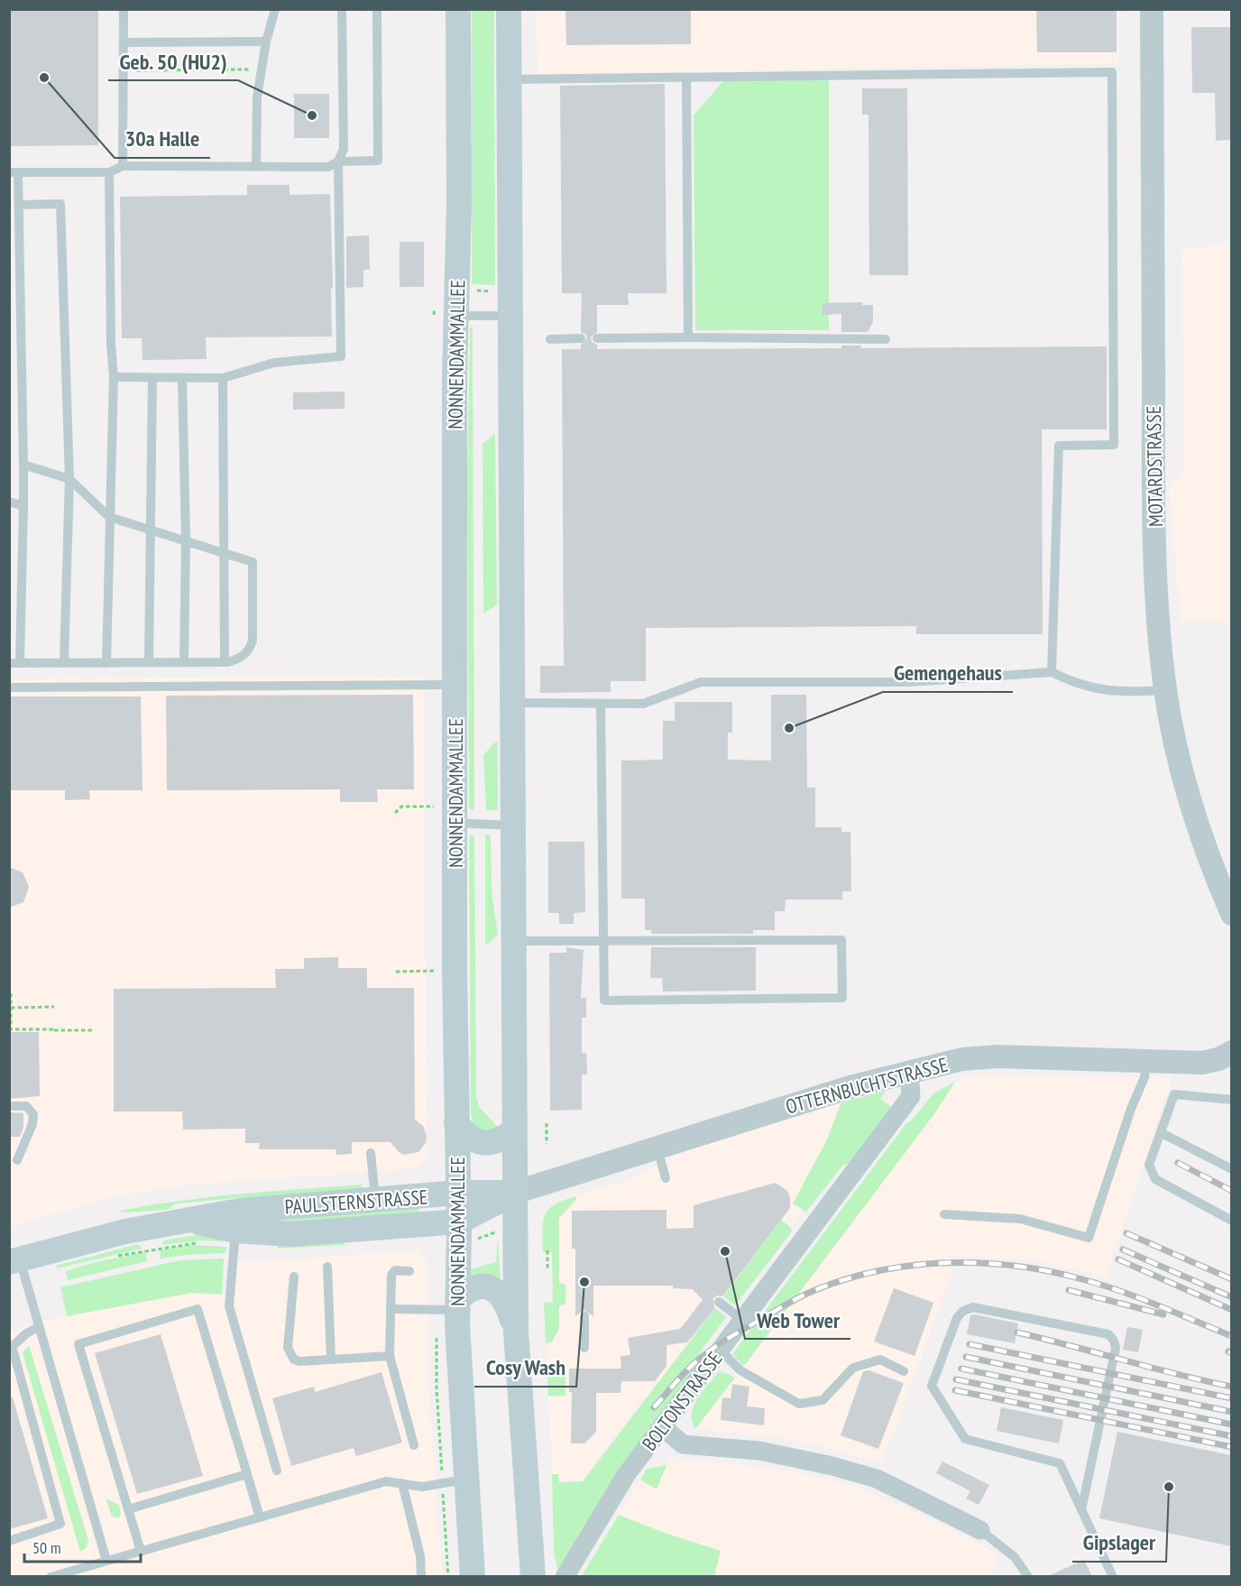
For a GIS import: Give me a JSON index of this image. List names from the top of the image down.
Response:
{
  "streets": {
    "main road": ["NONNENDAMMALLEE", "PAULSTERNSTRASSE"],
    "street": ["MOTARDSTRASSE", "OTTERNBUCHTSTRASSE", "BOLTONSTRASSE"]
  },
  "crossings": [
    ["NONNENDAMMALLEE", "PAULSTERNSTRASSE"],
    ["OTTERNBUCHTSTRASSE", "PAULSTERNSTRASSE"],
    ["OTTERNBUCHTSTRASSE", "BOLTONSTRASSE"]
  ],
  "places": [
    "30a Halle",
    "Geb. 50 (HU2)",
    "Gemengehaus",
    "Web Tower",
    "Cosy Wash",
    "Gipslager"
  ],
  "scale_bar": "50 m"
}
